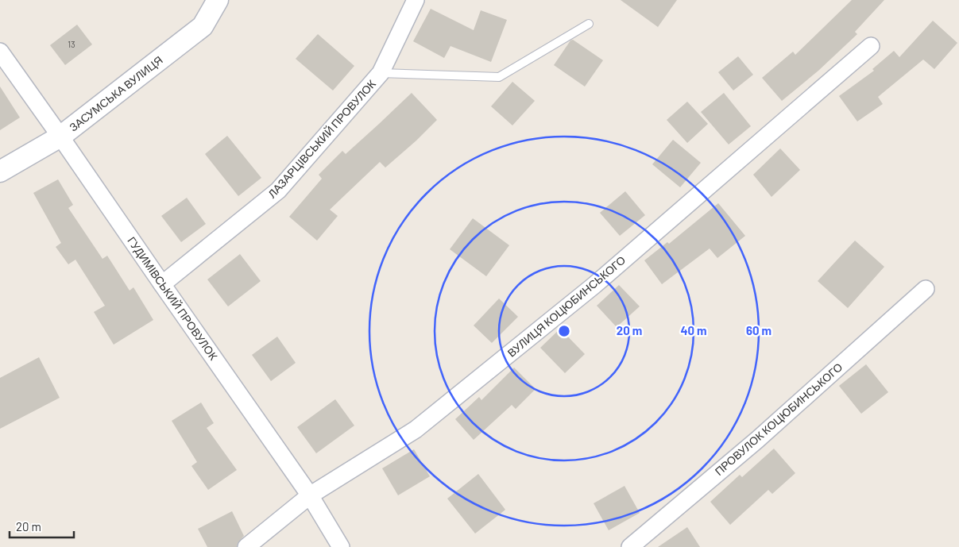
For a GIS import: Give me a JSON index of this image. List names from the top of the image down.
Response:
{
  "streets": {
    "street": [
      "ЗАСУМСЬКА ВУЛИЦЯ",
      "ЛАЗАРЦІВСЬКИЙ ПРОВУЛОК",
      "ГУДИМІВСЬКИЙ ПРОВУЛОК",
      "ВУЛИЦЯ КОЦЮБИНСЬКОГО",
      "ПРОВУЛОК КОЦЮБИНСЬКОГО"
    ]
  },
  "crossings": [
    ["ЗАСУМСЬКА ВУЛИЦЯ", "ГУДИМІВСЬКИЙ ПРОВУЛОК"],
    ["ЛАЗАРЦІВСЬКИЙ ПРОВУЛОК", "ГУДИМІВСЬКИЙ ПРОВУЛОК"],
    ["ГУДИМІВСЬКИЙ ПРОВУЛОК", "ВУЛИЦЯ КОЦЮБИНСЬКОГО"]
  ],
  "house_numbers": ["13"],
  "scale_bar": "20 m",
  "rings": ["20 m", "40 m", "60 m"]
}
